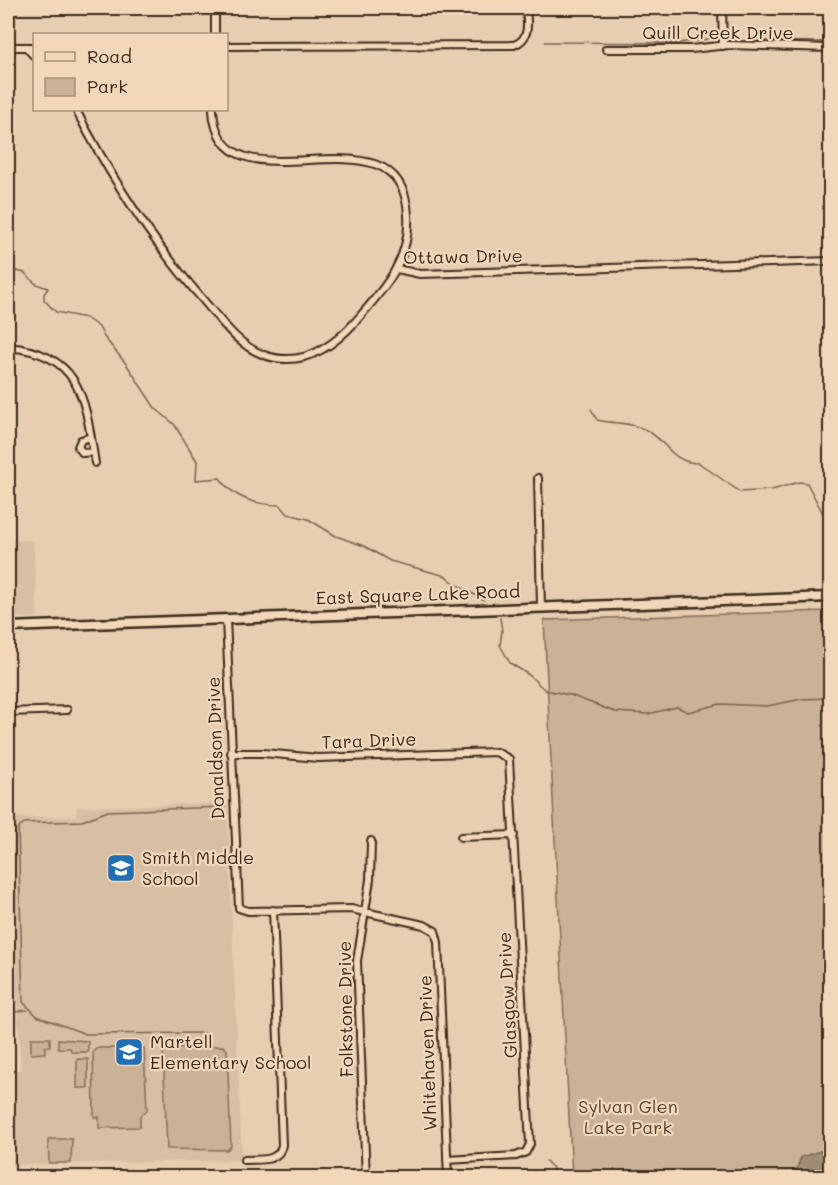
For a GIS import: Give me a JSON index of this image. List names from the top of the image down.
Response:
{
  "streets": {
    "main road": ["East Square Lake Road"],
    "street": [
      "Quill Creek Drive",
      "Ottawa Drive",
      "Tara Drive",
      "Donaldson Drive",
      "Glasgow Drive",
      "Folkstone Drive",
      "Whitehaven Drive"
    ]
  },
  "crossings": [
    ["East Square Lake Road", "Donaldson Drive"],
    ["Tara Drive", "Donaldson Drive"],
    ["Tara Drive", "Glasgow Drive"],
    ["Glasgow Drive", "Whitehaven Drive"],
    ["Folkstone Drive", "Whitehaven Drive"]
  ],
  "parks": ["Sylvan Glen Lake Park"],
  "places": {
    "school or university": ["Smith Middle School", "Martell Elementary School"]
  },
  "legend": ["Road", "Park"]
}
